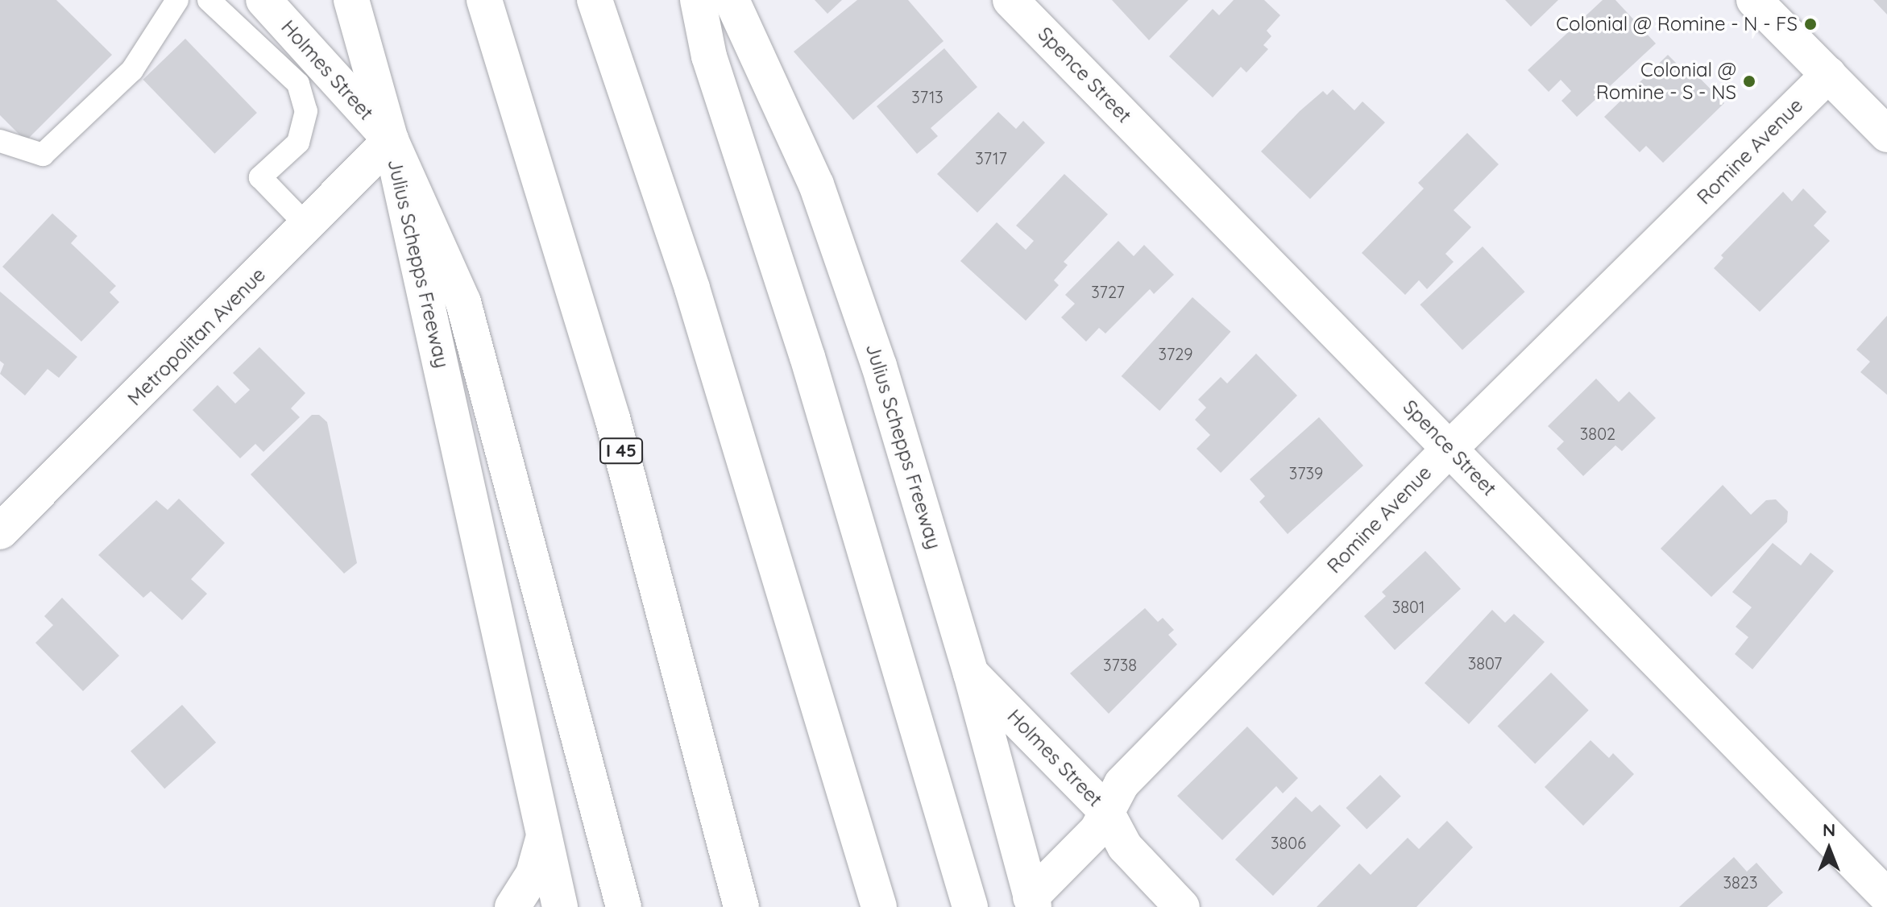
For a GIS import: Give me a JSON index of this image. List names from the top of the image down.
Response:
{
  "streets": {
    "main road": [
      "Holmes Street",
      "Spence Street",
      "Romine Avenue",
      "Julius Schepps Freeway",
      "Metropolitan Avenue",
      "I 45"
    ]
  },
  "crossings": [
    ["Holmes Street", "Romine Avenue"],
    ["Holmes Street", "Julius Schepps Freeway"],
    ["Holmes Street", "Metropolitan Avenue"],
    ["Spence Street", "Romine Avenue"],
    ["Romine Avenue", "Julius Schepps Freeway"],
    ["Julius Schepps Freeway", "Metropolitan Avenue"]
  ],
  "places": ["Colonial @ Romine - N - FS", "Colonial @ Romine - S - NS"],
  "house_numbers": [
    "3713",
    "3717",
    "3727",
    "3729",
    "3802",
    "3739",
    "3801",
    "3807",
    "3738",
    "3806",
    "3823"
  ],
  "north": "top"
}
